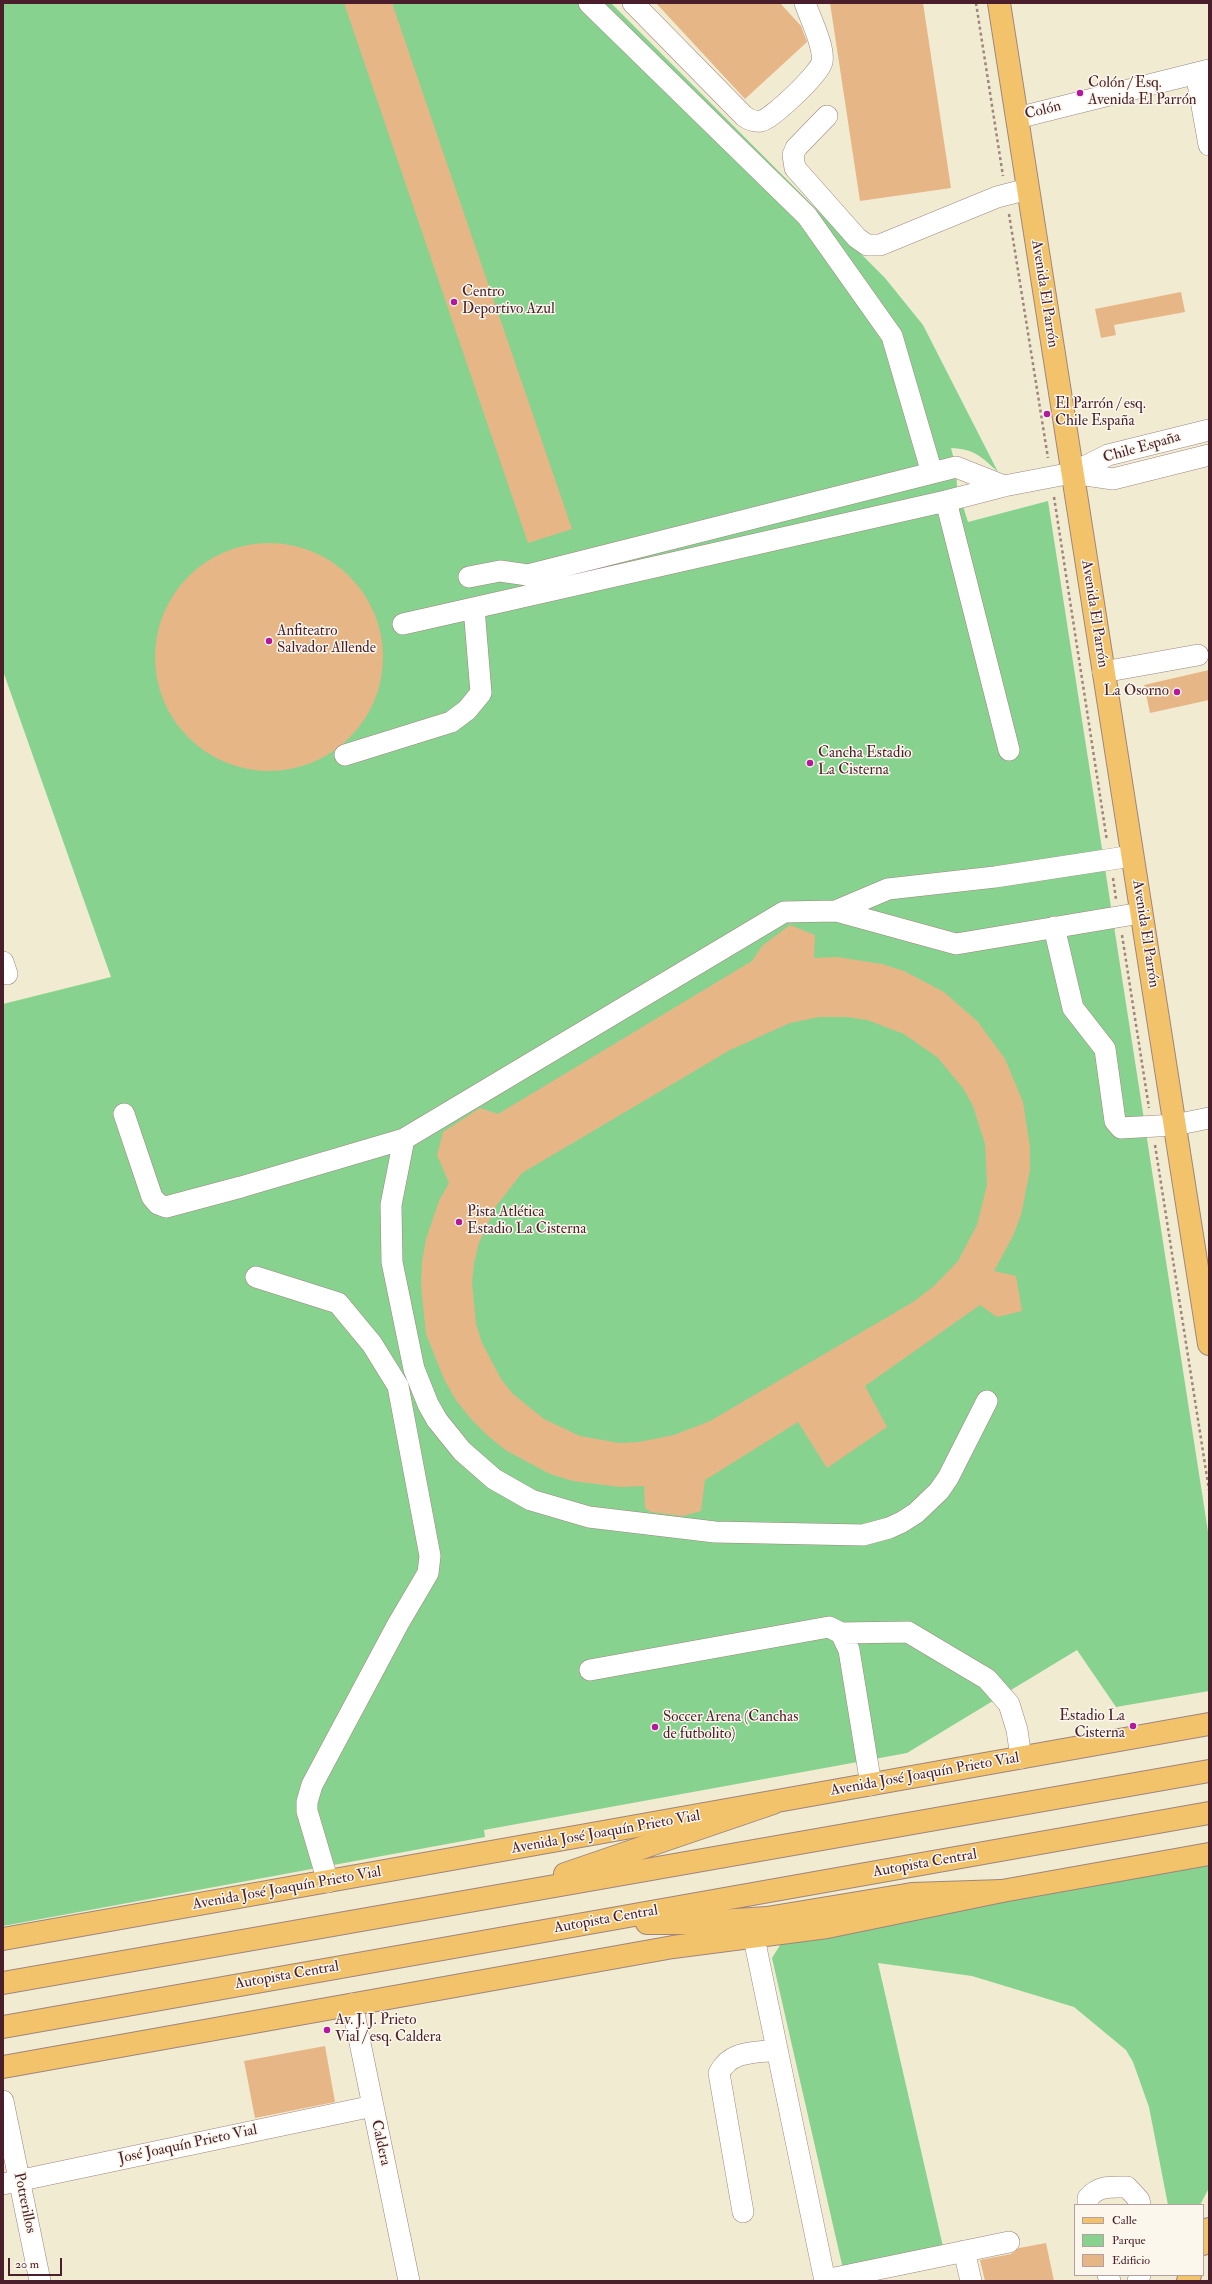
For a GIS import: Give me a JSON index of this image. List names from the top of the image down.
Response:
{
  "streets": {
    "main road": ["Avenida El Parrón", "Avenida José Joaquín Prieto Vial", "Autopista Central"],
    "street": [
      "Colón",
      "Chile España",
      "Caldera",
      "José Joaquín Prieto Vial",
      "Potrerillos"
    ]
  },
  "crossings": [
    ["Colón", "Avenida El Parrón"],
    ["Avenida El Parrón", "Chile España"],
    ["Caldera", "José Joaquín Prieto Vial"],
    ["José Joaquín Prieto Vial", "Potrerillos"]
  ],
  "places": [
    "Colón / Esq. Avenida El Parrón",
    "Centro Deportivo Azul",
    "El Parrón / esq. Chile España",
    "Anfiteatro Salvador Allende",
    "La Osorno",
    "Cancha Estadio La Cisterna",
    "Pista Atlética Estadio La Cisterna",
    "Estadio La Cisterna",
    "Soccer Arena (Canchas de futbolito)",
    "Av. J. J. Prieto Vial / esq. Caldera"
  ],
  "legend": ["Calle", "Parque", "Edificio"],
  "scale_bar": "20 m"
}
